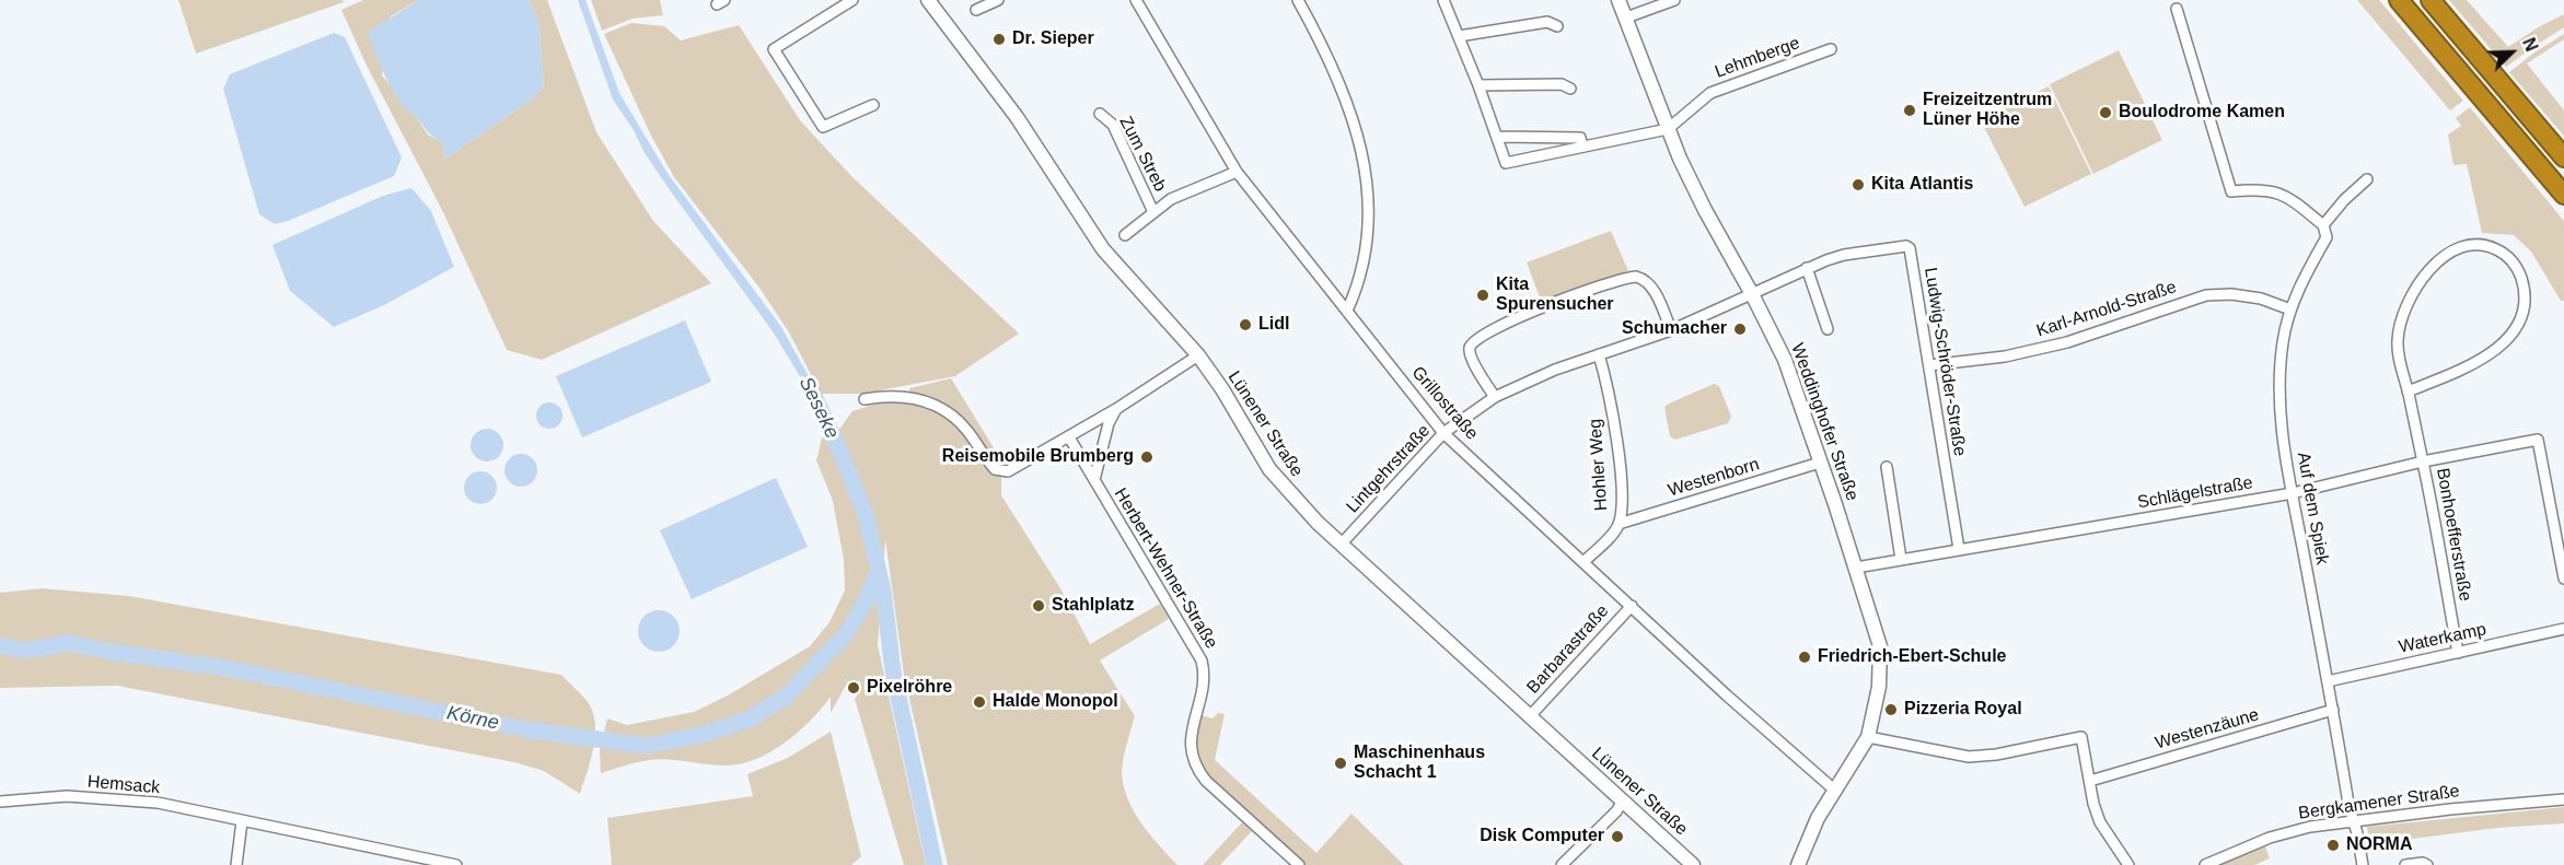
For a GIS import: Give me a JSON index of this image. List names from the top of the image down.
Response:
{
  "streets": {
    "main road": ["Weddinghofer Straße", "Lünener Straße"],
    "street": [
      "Lehmberge",
      "Zum Streb",
      "Karl-Arnold-Straße",
      "Ludwig-Schröder-Straße",
      "Grillostraße",
      "Hohler Weg",
      "Lintgehrstraße",
      "Westenborn",
      "Schlägelstraße",
      "Auf dem Spiek",
      "Bonhoefferstraße",
      "Herbert-Wehner-Straße",
      "Waterkamp",
      "Barbarastraße",
      "Westenzäune",
      "Hemsack",
      "Bergkamener Straße"
    ]
  },
  "crossings": [
    ["Lehmberge", "Weddinghofer Straße"],
    ["Zum Streb", "Grillostraße"],
    ["Karl-Arnold-Straße", "Ludwig-Schröder-Straße"],
    ["Karl-Arnold-Straße", "Auf dem Spiek"],
    ["Ludwig-Schröder-Straße", "Weddinghofer Straße"],
    ["Ludwig-Schröder-Straße", "Lintgehrstraße"],
    ["Ludwig-Schröder-Straße", "Schlägelstraße"],
    ["Grillostraße", "Weddinghofer Straße"],
    ["Grillostraße", "Hohler Weg"],
    ["Grillostraße", "Lintgehrstraße"],
    ["Grillostraße", "Barbarastraße"],
    ["Weddinghofer Straße", "Lintgehrstraße"],
    ["Weddinghofer Straße", "Westenborn"],
    ["Weddinghofer Straße", "Schlägelstraße"],
    ["Lünener Straße", "Lintgehrstraße"],
    ["Lünener Straße", "Barbarastraße"],
    ["Hohler Weg", "Lintgehrstraße"],
    ["Hohler Weg", "Westenborn"],
    ["Schlägelstraße", "Auf dem Spiek"],
    ["Schlägelstraße", "Bonhoefferstraße"],
    ["Auf dem Spiek", "Waterkamp"],
    ["Auf dem Spiek", "Westenzäune"],
    ["Auf dem Spiek", "Bergkamener Straße"],
    ["Bonhoefferstraße", "Waterkamp"]
  ],
  "water": ["Seseke", "Körne"],
  "places": [
    "Dr. Sieper",
    "Freizeitzentrum Lüner Höhe",
    "Boulodrome Kamen",
    "Kita Atlantis",
    "Kita Spurensucher",
    "Lidl",
    "Schumacher",
    "Reisemobile Brumberg",
    "Stahlplatz",
    "Friedrich-Ebert-Schule",
    "Pixelröhre",
    "Halde Monopol",
    "Pizzeria Royal",
    "Maschinenhaus Schacht 1",
    "Disk Computer",
    "NORMA"
  ],
  "north": "top right"
}
